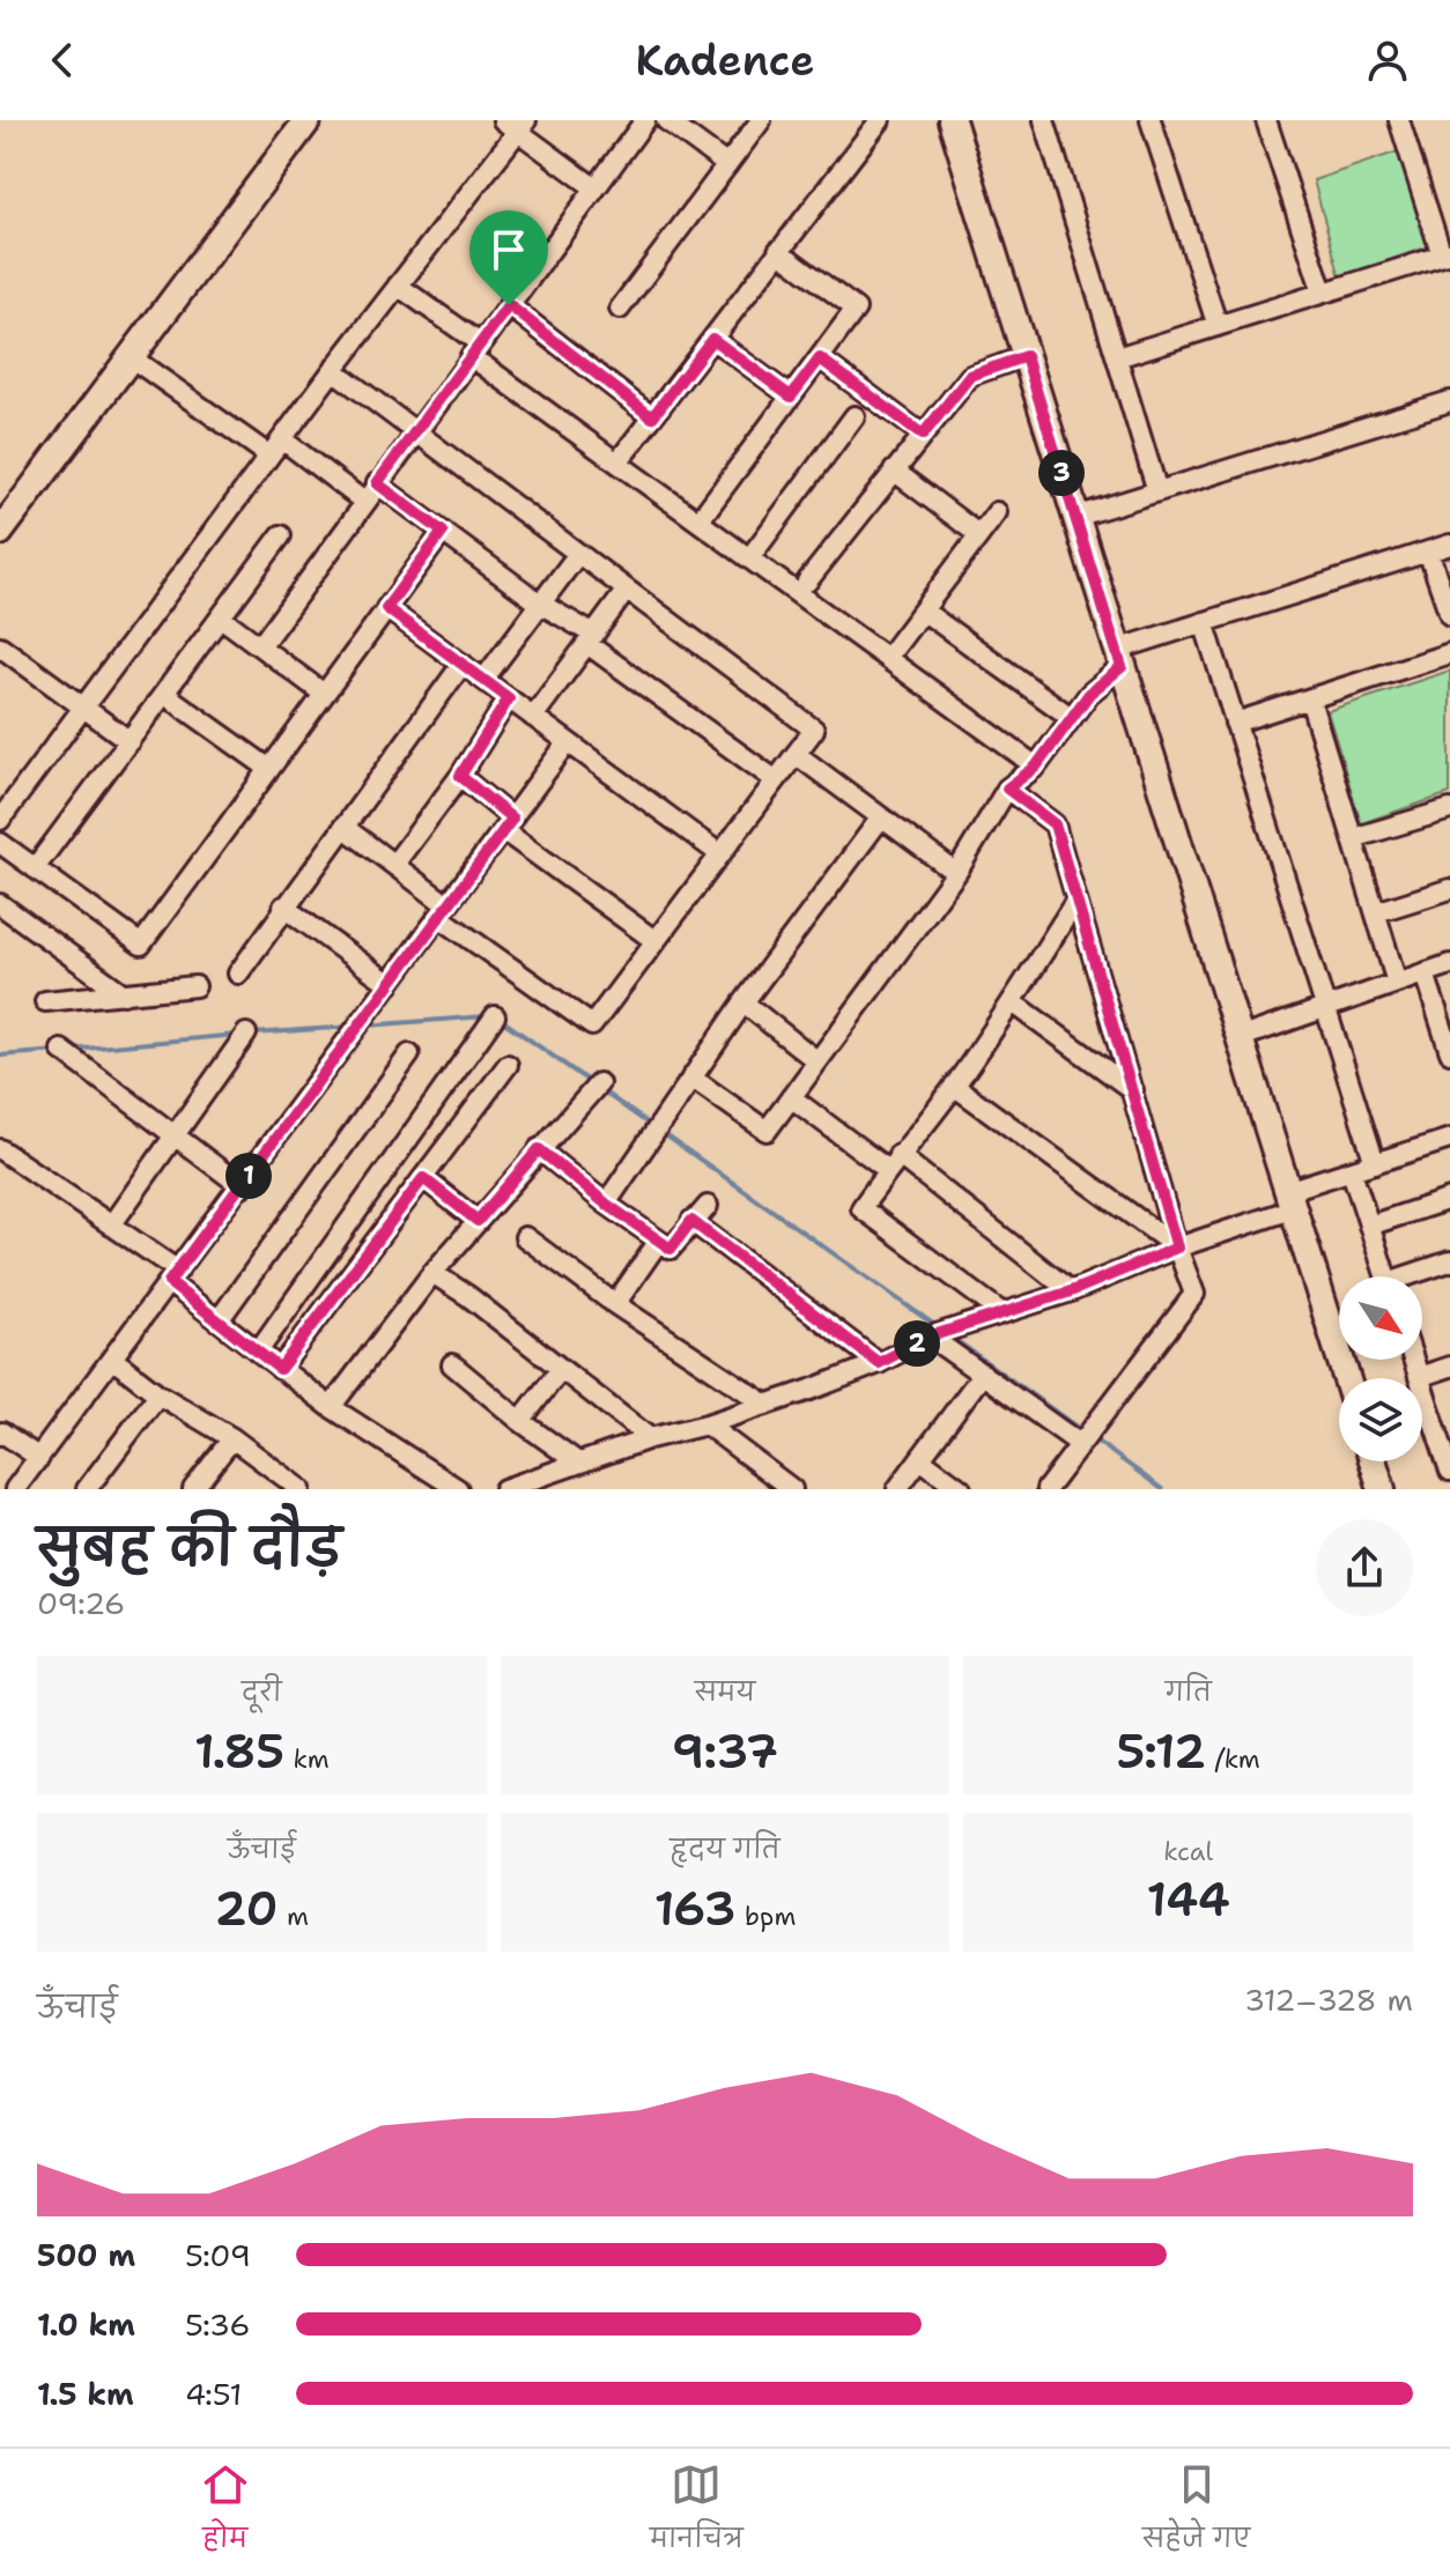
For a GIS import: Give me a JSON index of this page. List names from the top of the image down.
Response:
{
  "north": "bottom right",
  "page": {
    "header": "Kadence",
    "pins": ["3", "1", "2"],
    "heading": ["सुबह की दौड़", "09:26"],
    "stats": [
      ["दूरी", "1.85 km"],
      ["समय", "9:37"],
      ["गति", "5:12 /km"],
      ["ऊँचाई", "20 m"],
      ["हृदय गति", "163 bpm"],
      ["kcal", "144"]
    ],
    "chart": ["ऊँचाई", "312–328 m"],
    "list": [
      {
        "name": "500 m",
        "note": "5:09"
      },
      {
        "name": "1.0 km",
        "note": "5:36"
      },
      {
        "name": "1.5 km",
        "note": "4:51"
      }
    ],
    "tabs": ["होम", "मानचित्र", "सहेजे गए"]
  }
}
